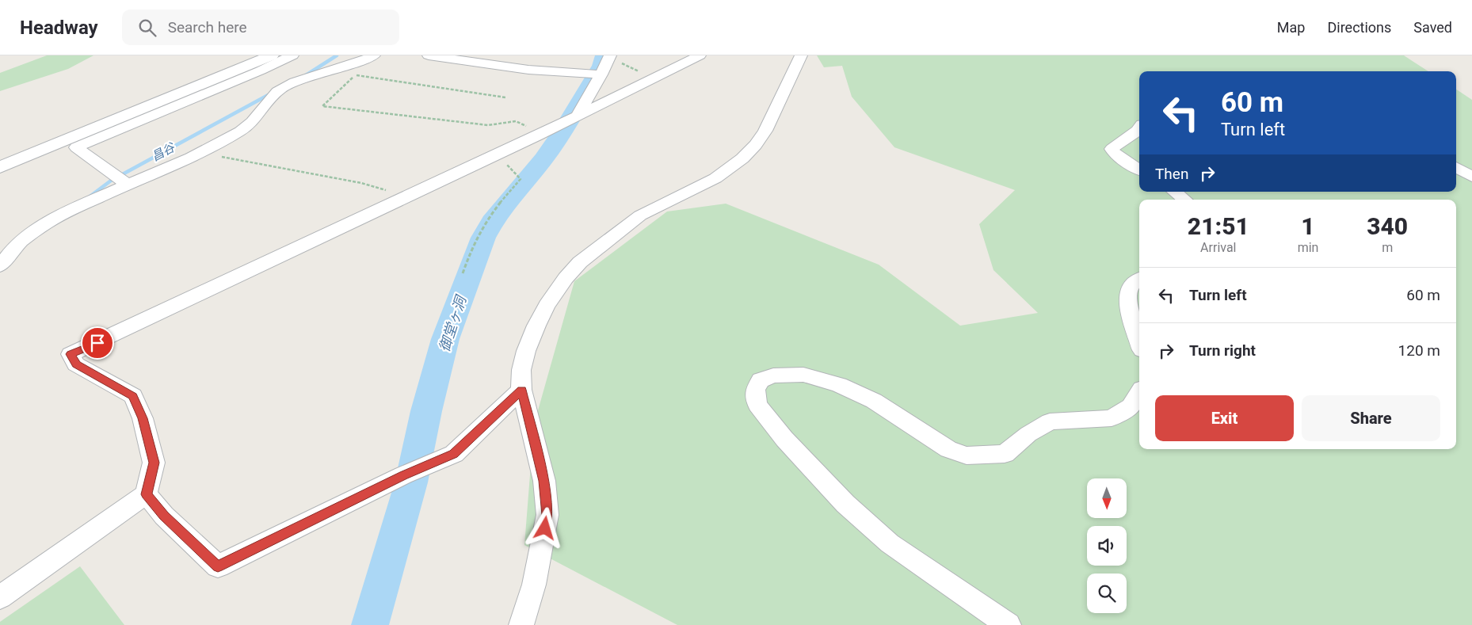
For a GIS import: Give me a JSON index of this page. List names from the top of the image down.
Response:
{
  "water": ["昌谷", "御堂ヶ洞"],
  "north": "bottom",
  "page": {
    "header": "Headway",
    "search": "Search here",
    "nav": ["Map", "Directions", "Saved"],
    "turn": ["60 m", "Turn left"],
    "then": "Then",
    "eta": [
      "21:51",
      "Arrival",
      "1",
      "min",
      "340",
      "m"
    ],
    "list": [
      {
        "name": "Turn left",
        "value": "60 m"
      },
      {
        "name": "Turn right",
        "value": "120 m"
      }
    ],
    "buttons": ["Exit", "Share"]
  }
}
